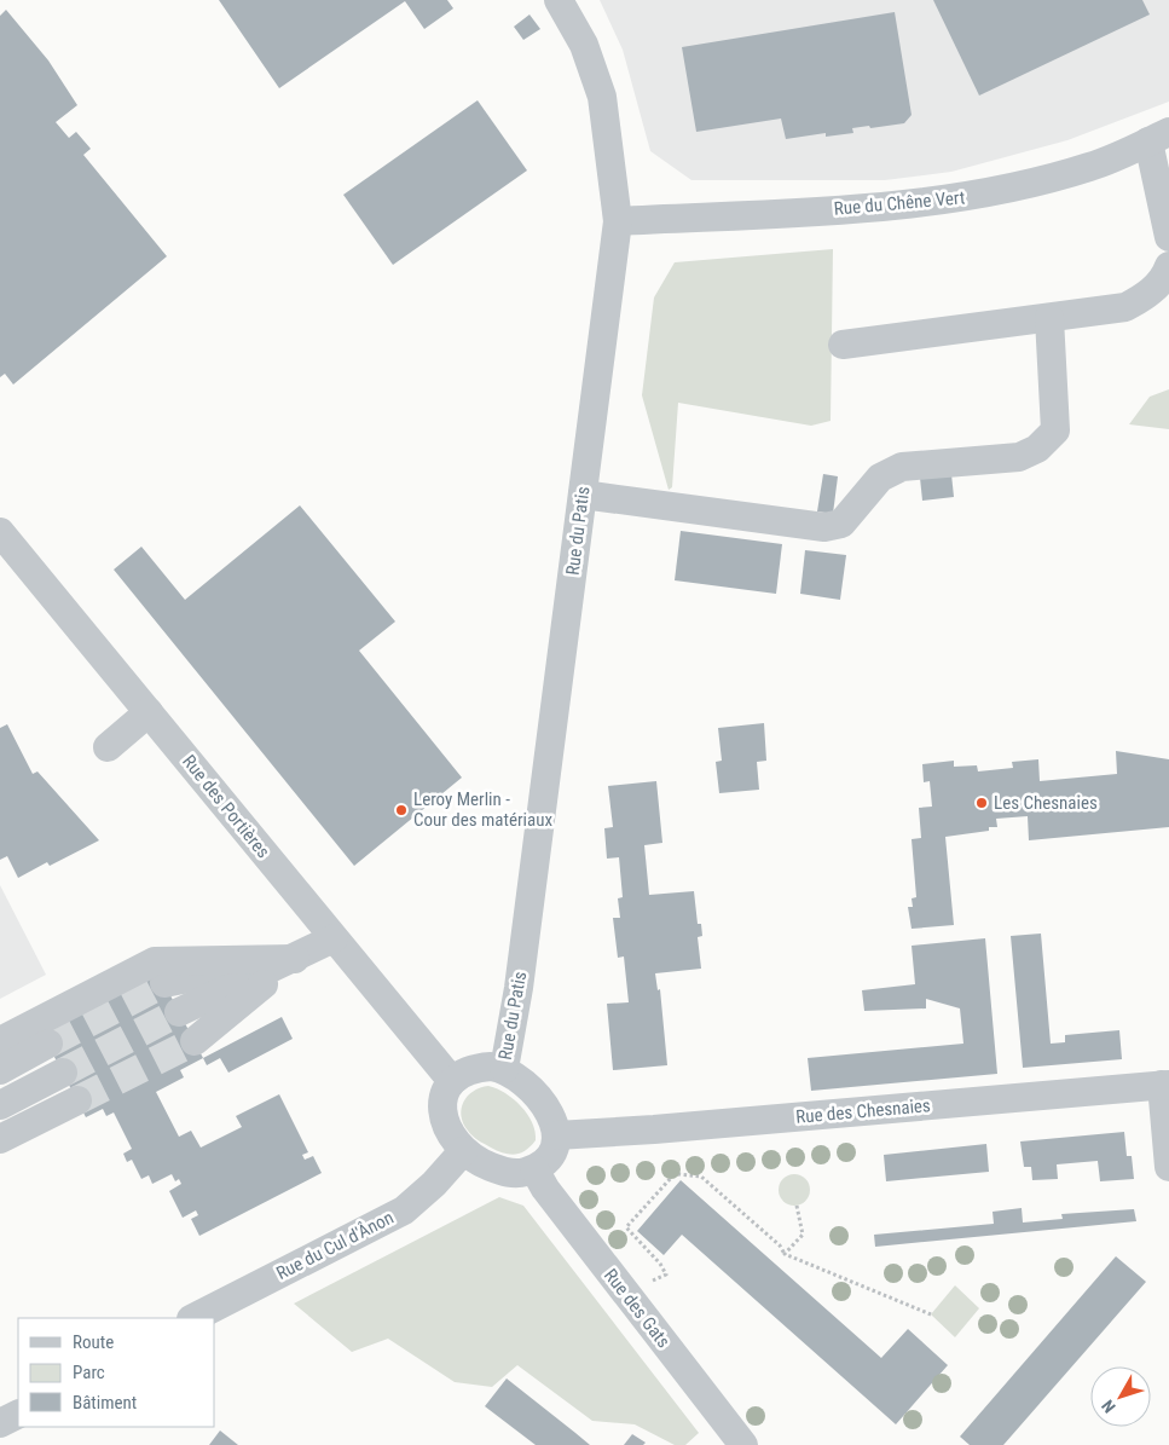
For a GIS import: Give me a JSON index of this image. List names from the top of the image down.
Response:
{
  "streets": {
    "street": [
      "Rue du Chêne Vert",
      "Rue du Patis",
      "Rue des Portières",
      "Rue des Chesnaies",
      "Rue du Cul d'Ânon",
      "Rue des Gats"
    ]
  },
  "crossings": [
    ["Rue du Chêne Vert", "Rue du Patis"],
    ["Rue du Patis", "Rue des Portières"],
    ["Rue du Patis", "Rue des Chesnaies"],
    ["Rue du Patis", "Rue du Cul d'Ânon"],
    ["Rue du Patis", "Rue des Gats"],
    ["Rue des Portières", "Rue des Chesnaies"],
    ["Rue des Portières", "Rue du Cul d'Ânon"],
    ["Rue des Portières", "Rue des Gats"],
    ["Rue des Chesnaies", "Rue du Cul d'Ânon"],
    ["Rue des Chesnaies", "Rue des Gats"],
    ["Rue du Cul d'Ânon", "Rue des Gats"]
  ],
  "places": ["Les Chesnaies", "Leroy Merlin - Cour des matériaux"],
  "legend": ["Route", "Parc", "Bâtiment"],
  "north": "bottom left"
}
